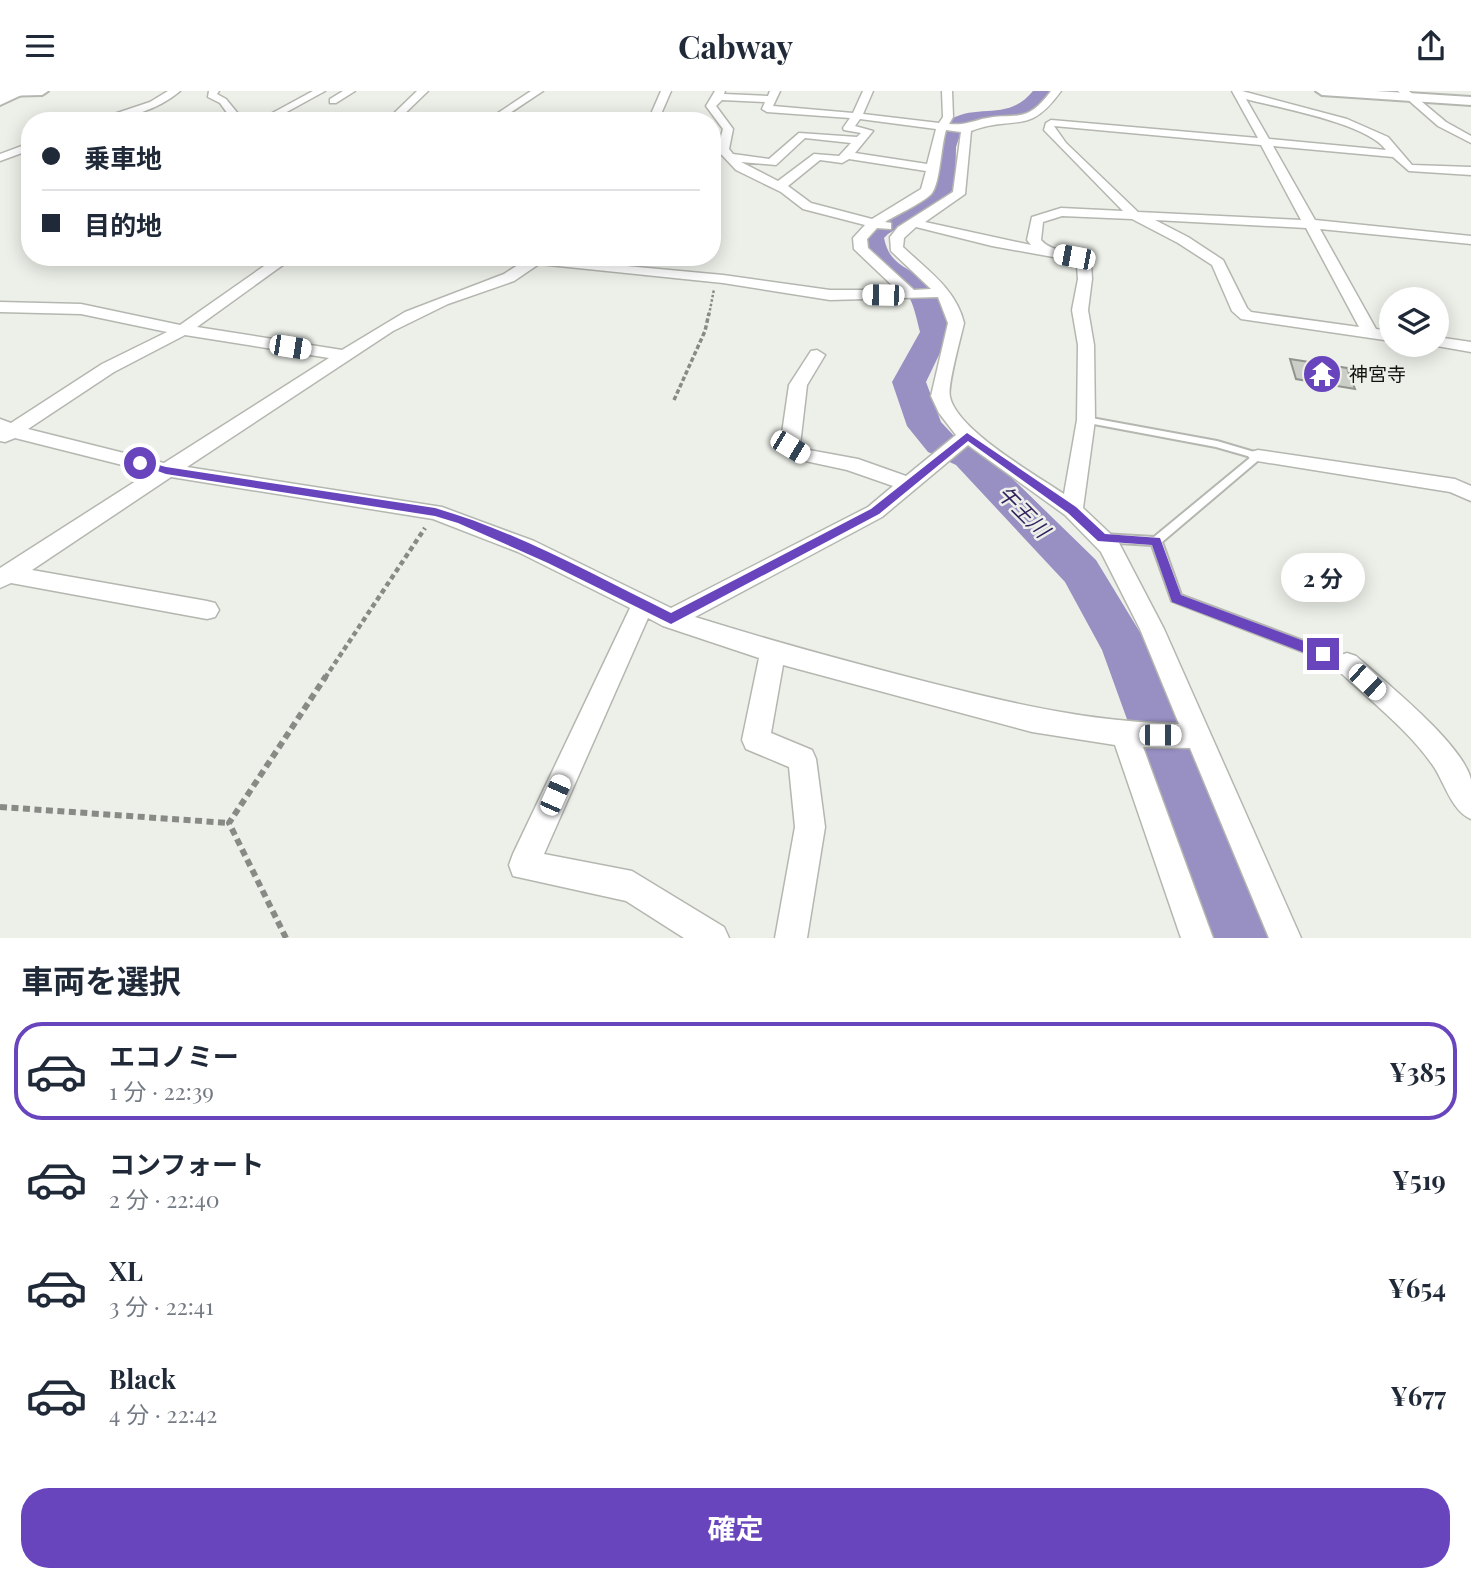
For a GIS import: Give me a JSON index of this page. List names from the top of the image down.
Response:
{
  "water": ["午王川"],
  "places": {
    "temple": ["神宮寺"]
  },
  "page": {
    "header": "Cabway",
    "banner": ["乗車地", "目的地"],
    "bubble": "2 分",
    "heading": "車両を選択",
    "list": [
      {
        "name": "エコノミー",
        "note": "1 分 · 22:39",
        "value": "¥385"
      },
      {
        "name": "コンフォート",
        "note": "2 分 · 22:40",
        "value": "¥519"
      },
      {
        "name": "XL",
        "note": "3 分 · 22:41",
        "value": "¥654"
      },
      {
        "name": "Black",
        "note": "4 分 · 22:42",
        "value": "¥677"
      }
    ],
    "buttons": "確定"
  }
}
